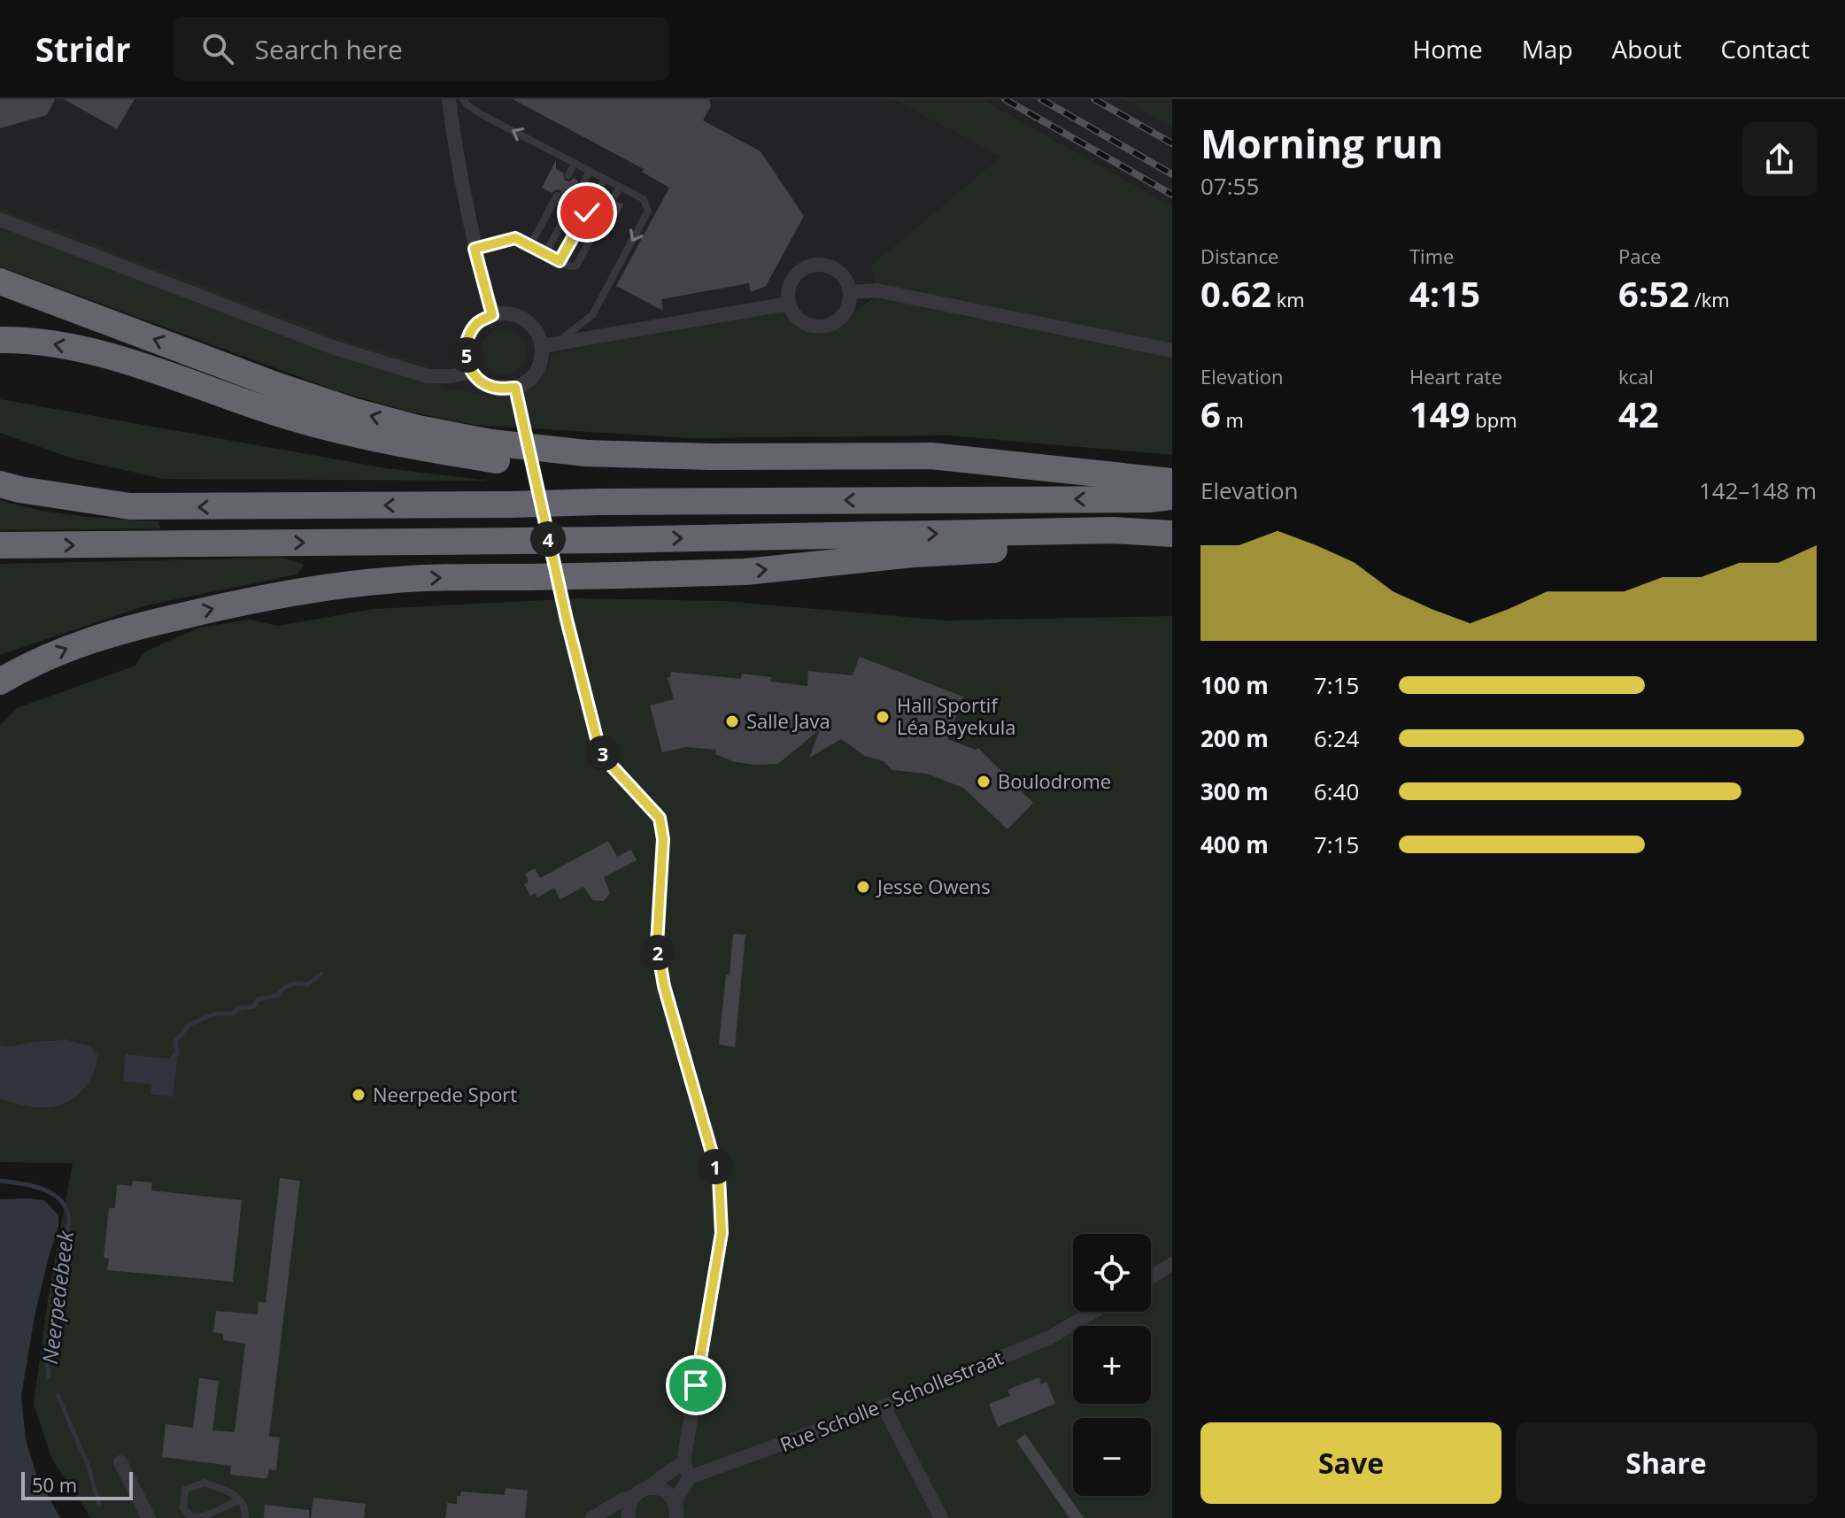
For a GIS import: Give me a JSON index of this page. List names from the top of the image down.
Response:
{
  "streets": {
    "street": ["Rue Scholle - Schollestraat"]
  },
  "water": ["Neerpedebeek"],
  "places": [
    "Hall Sportif Léa Bayekula",
    "Salle Java",
    "Boulodrome",
    "Jesse Owens",
    "Neerpede Sport"
  ],
  "scale_bar": "50 m",
  "page": {
    "header": "Stridr",
    "search": "Search here",
    "nav": [
      "Home",
      "Map",
      "About",
      "Contact"
    ],
    "heading": ["Morning run", "07:55"],
    "stats": [
      ["Distance", "0.62 km"],
      ["Time", "4:15"],
      ["Pace", "6:52 /km"],
      ["Elevation", "6 m"],
      ["Heart rate", "149 bpm"],
      ["kcal", "42"]
    ],
    "pins": [
      "5",
      "4",
      "3",
      "2",
      "1"
    ],
    "chart": ["Elevation", "142–148 m"],
    "list": [
      {
        "name": "100 m",
        "note": "7:15"
      },
      {
        "name": "200 m",
        "note": "6:24"
      },
      {
        "name": "300 m",
        "note": "6:40"
      },
      {
        "name": "400 m",
        "note": "7:15"
      }
    ],
    "map_buttons": ["+", "−"],
    "buttons": ["Save", "Share"],
    "scale": "50 m"
  }
}
